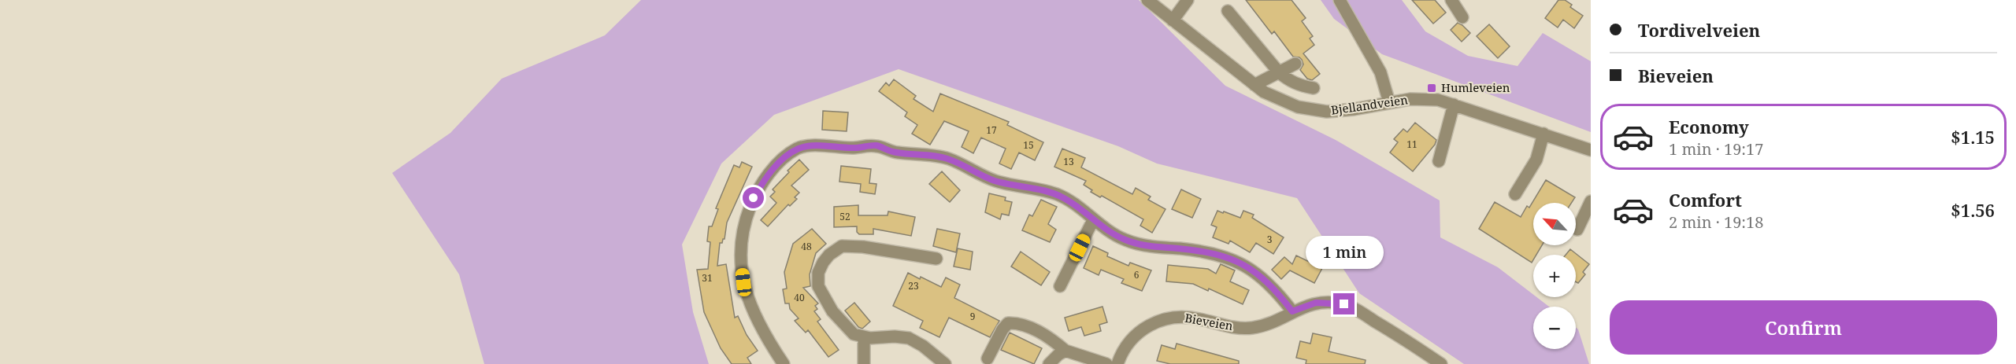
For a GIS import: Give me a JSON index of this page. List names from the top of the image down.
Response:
{
  "streets": {
    "street": ["Bjellandveien", "Bieveien"]
  },
  "places": {
    "transit": ["Humleveien"]
  },
  "house_numbers": [
    "17",
    "11",
    "15",
    "13",
    "52",
    "3",
    "48",
    "6",
    "31",
    "23",
    "40",
    "9"
  ],
  "north": "top left",
  "page": {
    "banner": ["Tordivelveien", "Bieveien"],
    "list": [
      {
        "name": "Economy",
        "note": "1 min · 19:17",
        "value": "$1.15"
      },
      {
        "name": "Comfort",
        "note": "2 min · 19:18",
        "value": "$1.56"
      }
    ],
    "map_buttons": ["+", "−"],
    "bubble": "1 min",
    "buttons": "Confirm"
  }
}
